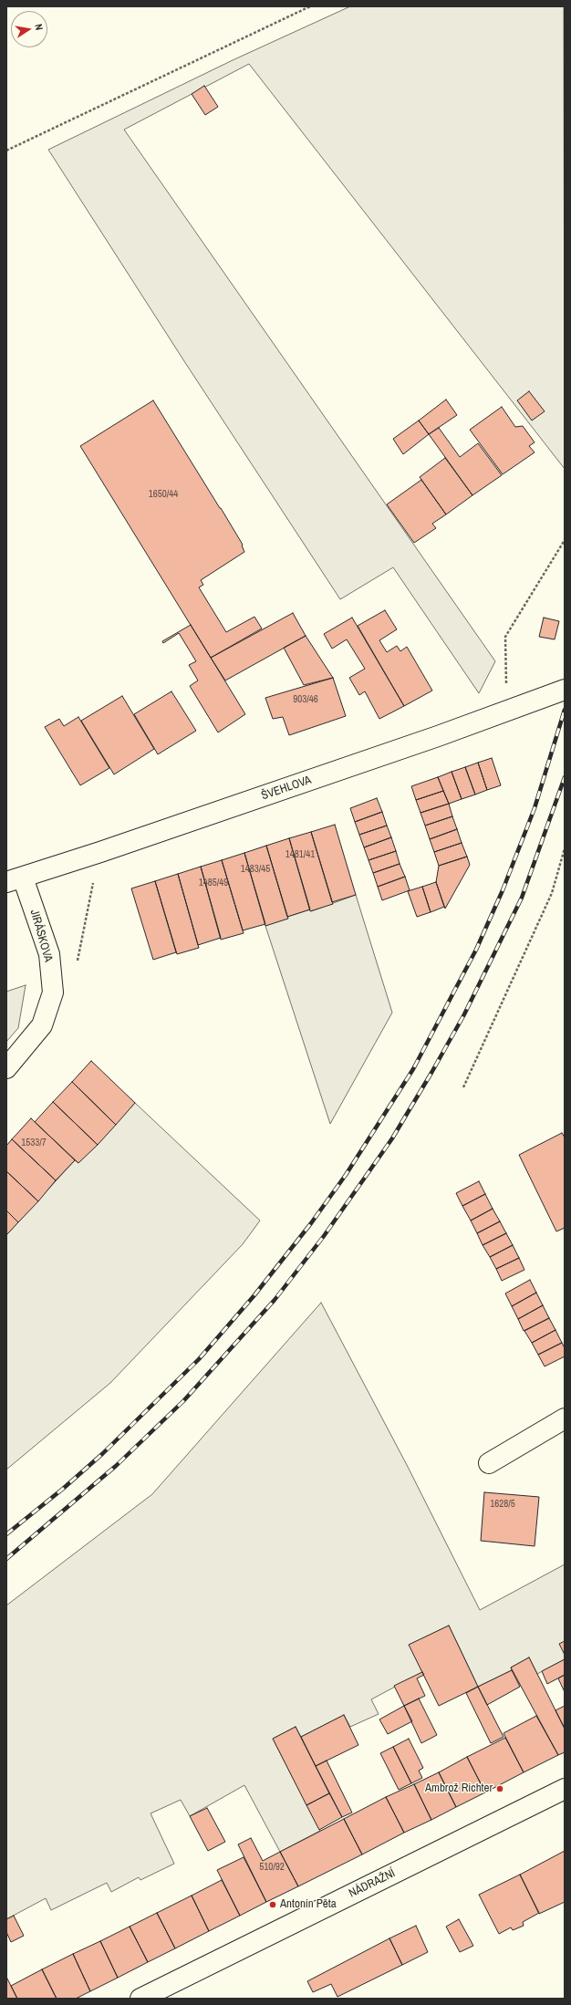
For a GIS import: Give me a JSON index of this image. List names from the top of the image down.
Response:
{
  "streets": {
    "street": ["ŠVEHLOVA", "JIRÁSKOVA", "NÁDRAŽNÍ"]
  },
  "crossings": [
    ["ŠVEHLOVA", "JIRÁSKOVA"]
  ],
  "places": ["Ambrož Richter", "Antonín Pěta"],
  "house_numbers": [
    "1650/44",
    "903/46",
    "1481/41",
    "1483/45",
    "1485/49",
    "1533/7",
    "1628/5",
    "510/92"
  ],
  "north": "right"
}
